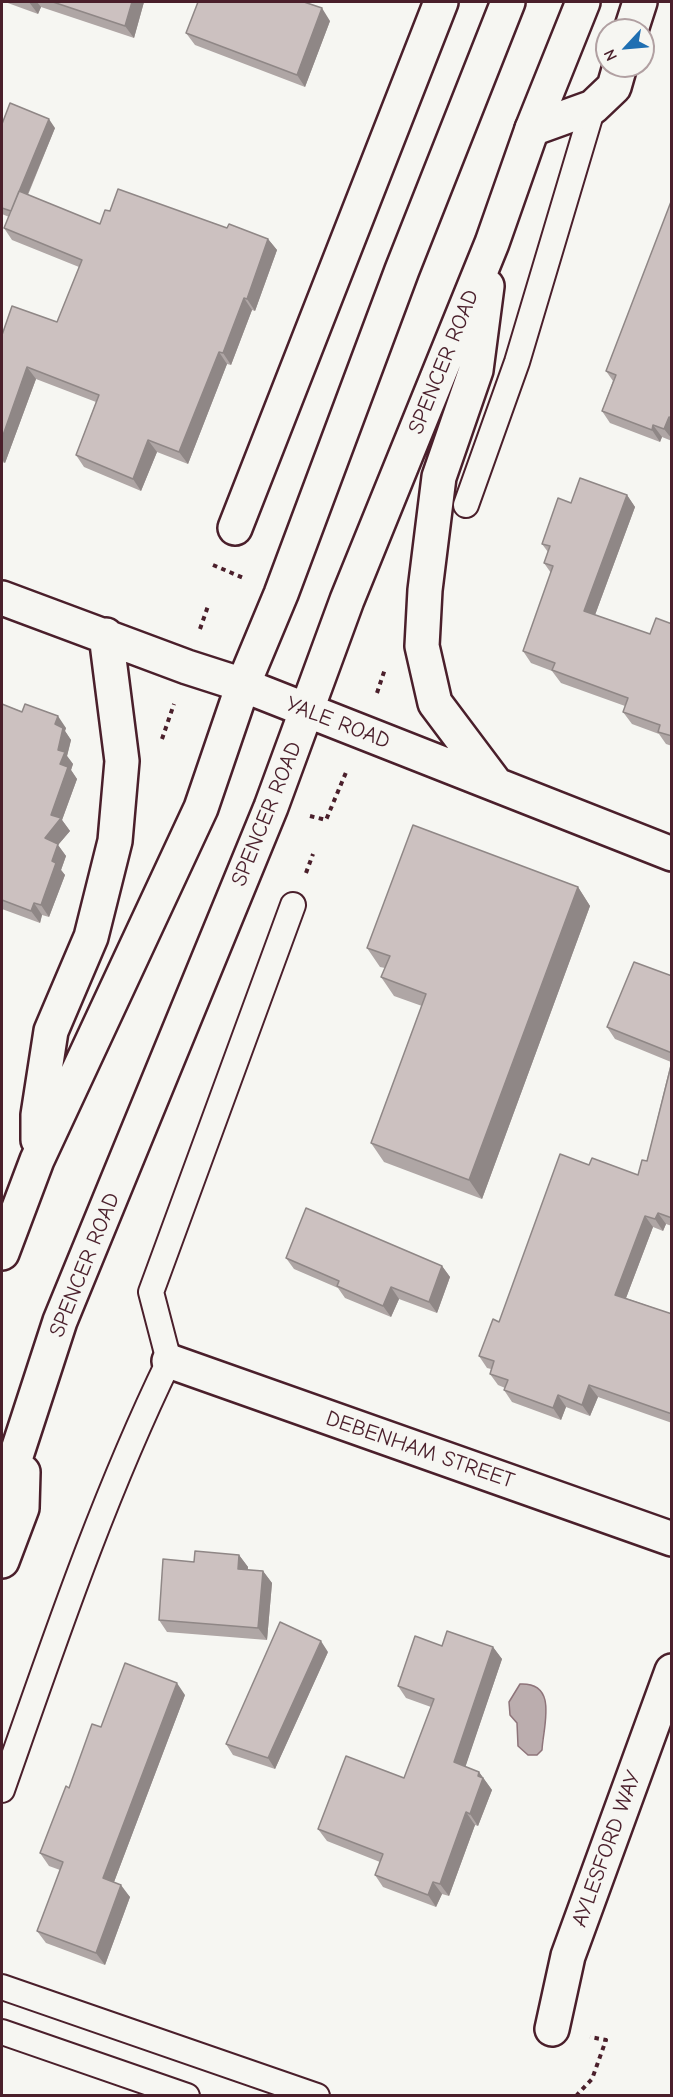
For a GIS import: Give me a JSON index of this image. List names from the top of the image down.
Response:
{
  "streets": {
    "main road": [
      "SPENCER ROAD",
      "YALE ROAD",
      "DEBENHAM STREET",
      "AYLESFORD WAY"
    ]
  },
  "crossings": [
    ["SPENCER ROAD", "YALE ROAD"]
  ],
  "north": "bottom left"
}
